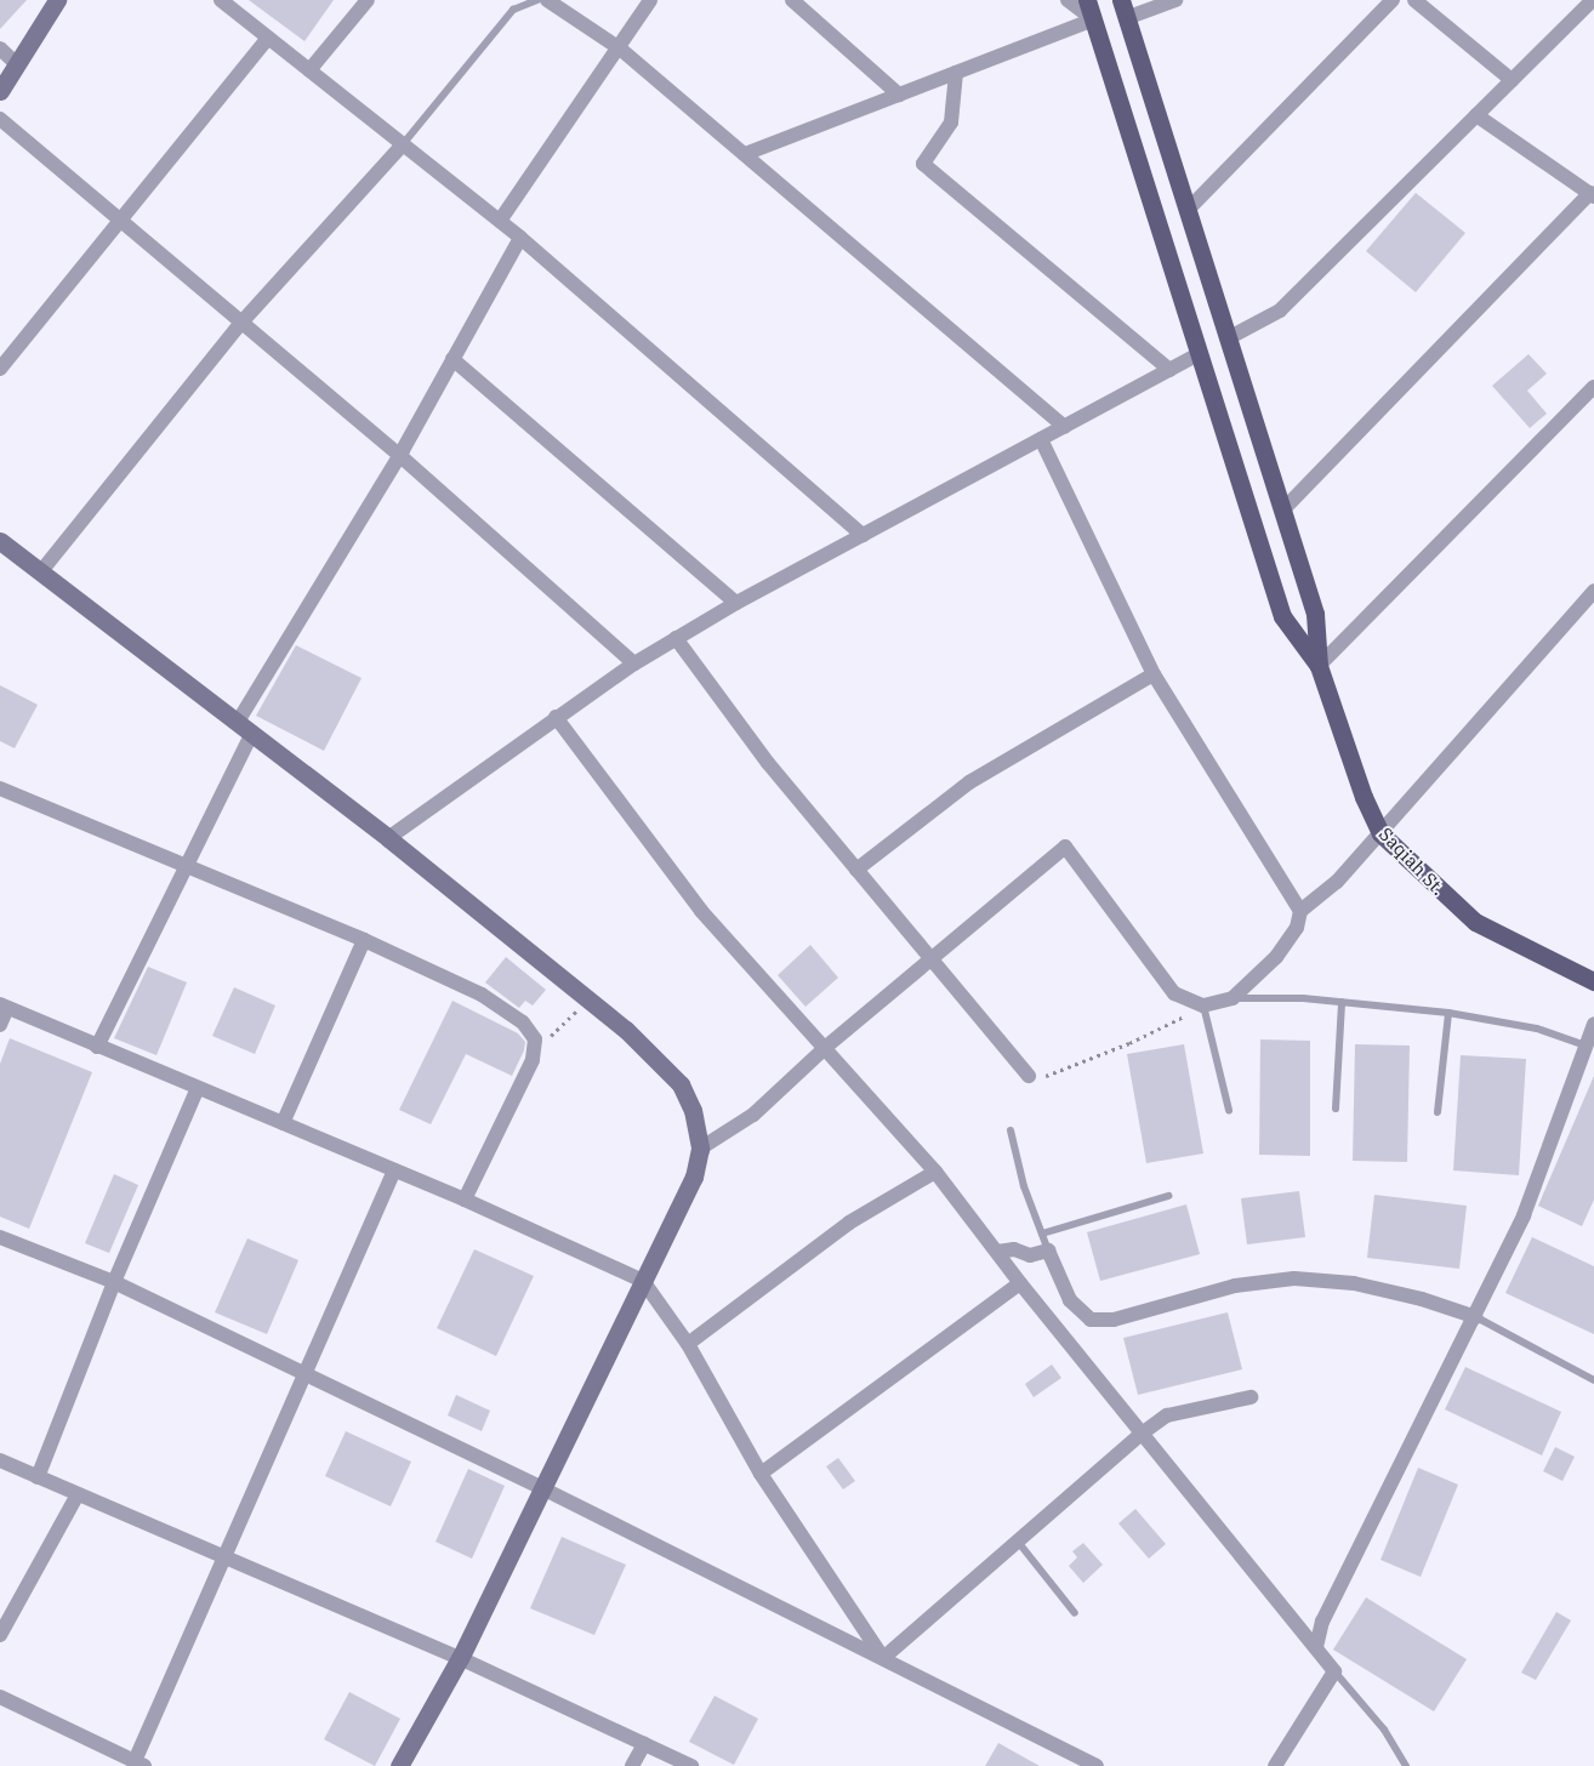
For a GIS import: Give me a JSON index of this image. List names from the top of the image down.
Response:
{
  "streets": {
    "main road": ["Saqiah St."]
  }
}
